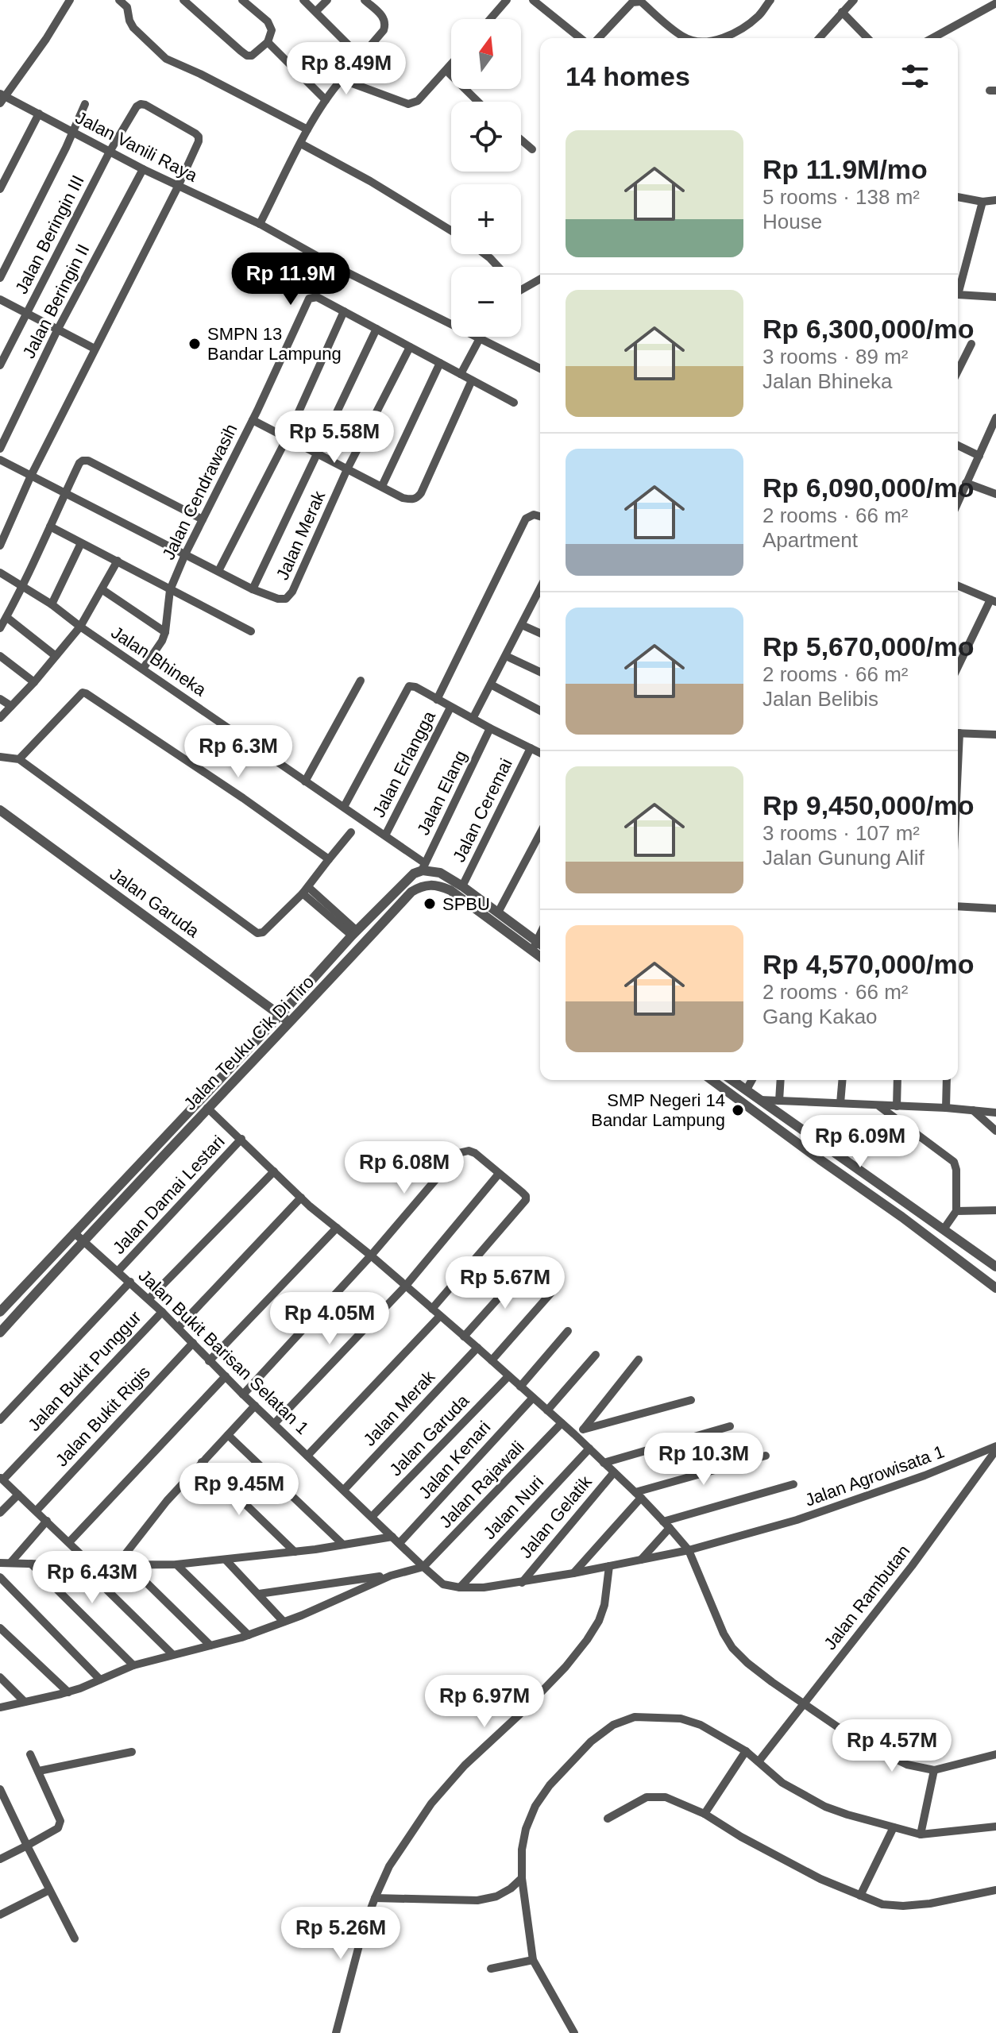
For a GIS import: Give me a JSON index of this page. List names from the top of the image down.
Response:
{
  "streets": {
    "street": [
      "Jalan Vanili Raya",
      "Jalan Beringin III",
      "Jalan Beringin II",
      "Jalan Cendrawasih",
      "Jalan Merak",
      "Jalan Bhineka",
      "Jalan Erlangga",
      "Jalan Elang",
      "Jalan Ceremai",
      "Jalan Garuda",
      "Jalan Teuku Cik Di Tiro",
      "Jalan Damai Lestari",
      "Jalan Bukit Barisan Selatan 1",
      "Jalan Bukit Punggur",
      "Jalan Bukit Rigis",
      "Jalan Kenari",
      "Jalan Agrowisata 1",
      "Jalan Rajawali",
      "Jalan Nuri",
      "Jalan Gelatik",
      "Jalan Rambutan"
    ]
  },
  "crossings": [
    ["Jalan Vanili Raya", "Jalan Beringin III"],
    ["Jalan Vanili Raya", "Jalan Beringin II"],
    ["Jalan Cendrawasih", "Jalan Merak"],
    ["Jalan Cendrawasih", "Jalan Bhineka"],
    ["Jalan Merak", "Jalan Bukit Barisan Selatan 1"],
    ["Jalan Bhineka", "Jalan Erlangga"],
    ["Jalan Bhineka", "Jalan Elang"],
    ["Jalan Bhineka", "Jalan Teuku Cik Di Tiro"],
    ["Jalan Elang", "Jalan Teuku Cik Di Tiro"],
    ["Jalan Ceremai", "Jalan Teuku Cik Di Tiro"],
    ["Jalan Garuda", "Jalan Teuku Cik Di Tiro"],
    ["Jalan Garuda", "Jalan Bukit Barisan Selatan 1"],
    ["Jalan Teuku Cik Di Tiro", "Jalan Bukit Barisan Selatan 1"],
    ["Jalan Damai Lestari", "Jalan Bukit Barisan Selatan 1"],
    ["Jalan Bukit Barisan Selatan 1", "Jalan Bukit Punggur"],
    ["Jalan Bukit Barisan Selatan 1", "Jalan Bukit Rigis"],
    ["Jalan Bukit Barisan Selatan 1", "Jalan Kenari"],
    ["Jalan Bukit Barisan Selatan 1", "Jalan Agrowisata 1"],
    ["Jalan Bukit Barisan Selatan 1", "Jalan Rajawali"],
    ["Jalan Bukit Barisan Selatan 1", "Jalan Nuri"],
    ["Jalan Agrowisata 1", "Jalan Nuri"],
    ["Jalan Agrowisata 1", "Jalan Gelatik"],
    ["Jalan Agrowisata 1", "Jalan Rambutan"]
  ],
  "places": ["SMPN 13 Bandar Lampung", "SPBU", "SMP Negeri 14 Bandar Lampung"],
  "north": "top",
  "page": {
    "map_buttons": ["+", "−"],
    "heading": "14 homes",
    "price": [
      "Rp 8.49M",
      "Rp 11.9M",
      "Rp 5.58M",
      "Rp 6.3M",
      "Rp 6.09M",
      "Rp 6.08M",
      "Rp 5.67M",
      "Rp 4.05M",
      "Rp 10.3M",
      "Rp 9.45M",
      "Rp 6.43M",
      "Rp 6.97M",
      "Rp 4.57M",
      "Rp 5.26M"
    ],
    "list": [
      {
        "name": "Rp 11.9M/mo",
        "note": "5 rooms · 138 m² · House"
      },
      {
        "name": "Rp 6,300,000/mo",
        "note": "3 rooms · 89 m² · Jalan Bhineka"
      },
      {
        "name": "Rp 6,090,000/mo",
        "note": "2 rooms · 66 m² · Apartment"
      },
      {
        "name": "Rp 5,670,000/mo",
        "note": "2 rooms · 66 m² · Jalan Belibis"
      },
      {
        "name": "Rp 9,450,000/mo",
        "note": "3 rooms · 107 m² · Jalan Gunung Alif"
      },
      {
        "name": "Rp 4,570,000/mo",
        "note": "2 rooms · 66 m² · Gang Kakao"
      }
    ]
  }
}
